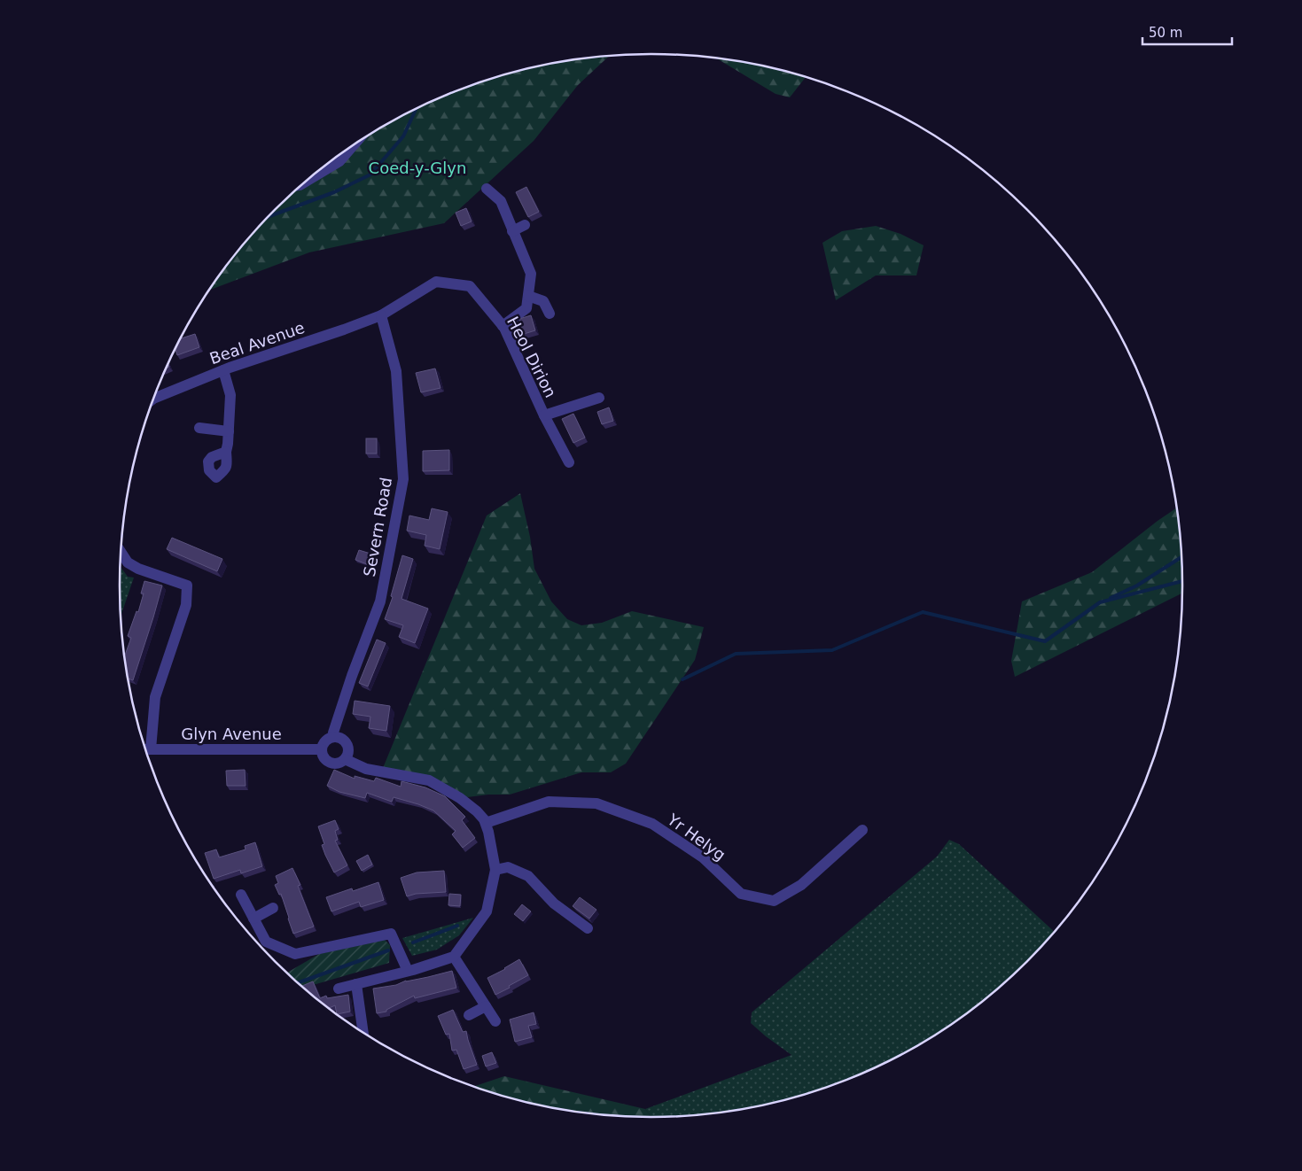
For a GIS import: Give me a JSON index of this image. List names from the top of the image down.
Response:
{
  "streets": {
    "street": [
      "Beal Avenue",
      "Heol Dirion",
      "Severn Road",
      "Glyn Avenue",
      "Yr Helyg"
    ]
  },
  "crossings": [
    ["Beal Avenue", "Heol Dirion"],
    ["Beal Avenue", "Severn Road"],
    ["Heol Dirion", "Severn Road"],
    ["Severn Road", "Glyn Avenue"]
  ],
  "parks": ["Coed-y-Glyn"],
  "scale_bar": "50 m"
}
